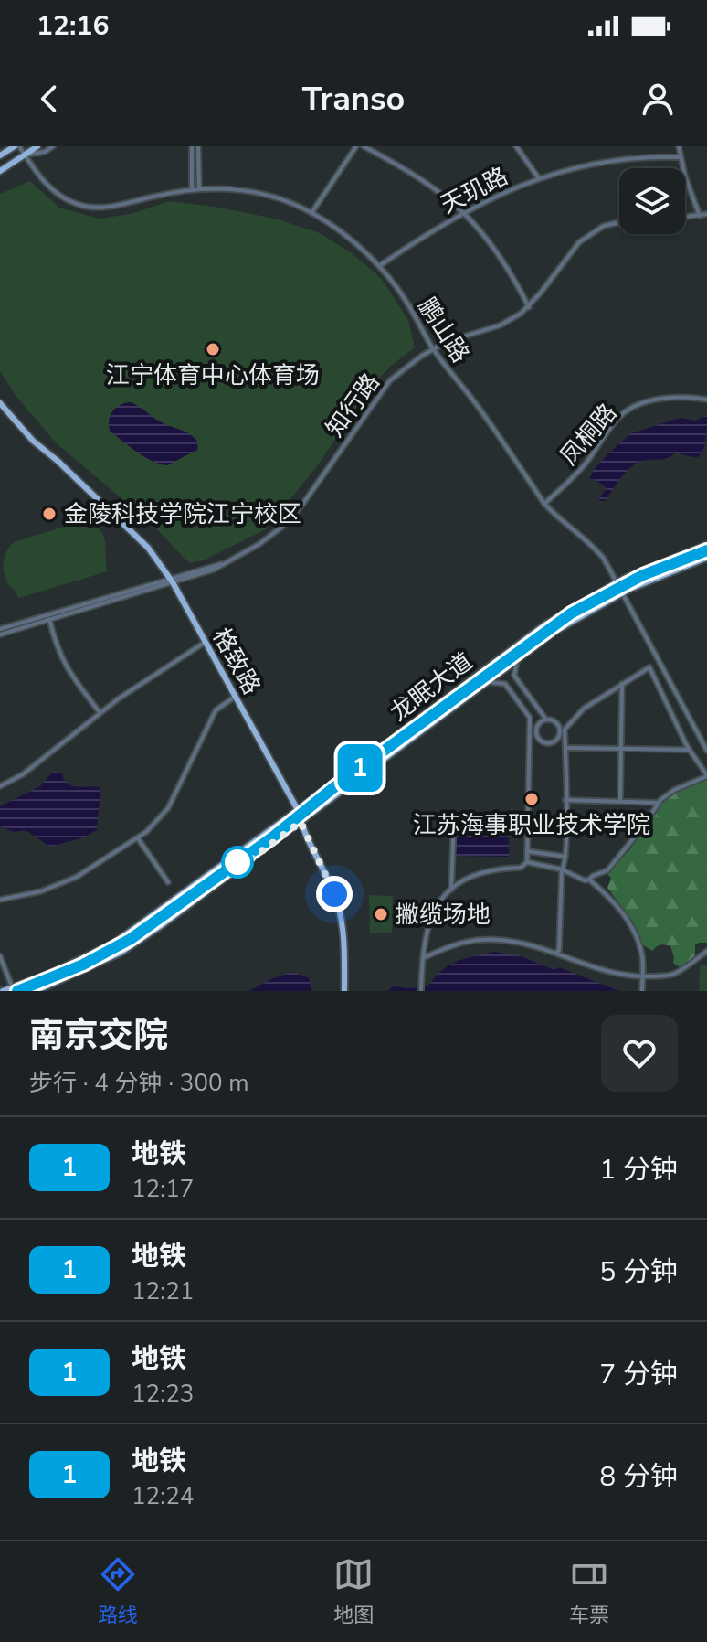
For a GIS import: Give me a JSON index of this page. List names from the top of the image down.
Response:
{
  "streets": {
    "main road": ["格致路", "龙眠大道"],
    "street": [
      "天玑路",
      "鹏山路",
      "知行路",
      "凤桐路"
    ]
  },
  "crossings": [
    ["天玑路", "鹏山路"],
    ["鹏山路", "知行路"],
    ["鹏山路", "凤桐路"],
    ["鹏山路", "龙眠大道"],
    ["知行路", "格致路"],
    ["格致路", "龙眠大道"]
  ],
  "places": [
    "江宁体育中心体育场",
    "金陵科技学院江宁校区",
    "江苏海事职业技术学院",
    "撇缆场地"
  ],
  "lines": ["metro line 1"],
  "page": {
    "status": "12:16",
    "header": "Transo",
    "on_map": "1",
    "heading": ["南京交院", "步行 · 4 分钟 · 300 m"],
    "list": [
      {
        "mark": "1",
        "name": "地铁",
        "note": "12:17",
        "value": "1 分钟"
      },
      {
        "mark": "1",
        "name": "地铁",
        "note": "12:21",
        "value": "5 分钟"
      },
      {
        "mark": "1",
        "name": "地铁",
        "note": "12:23",
        "value": "7 分钟"
      },
      {
        "mark": "1",
        "name": "地铁",
        "note": "12:24",
        "value": "8 分钟"
      }
    ],
    "tabs": ["路线", "地图", "车票"]
  }
}
